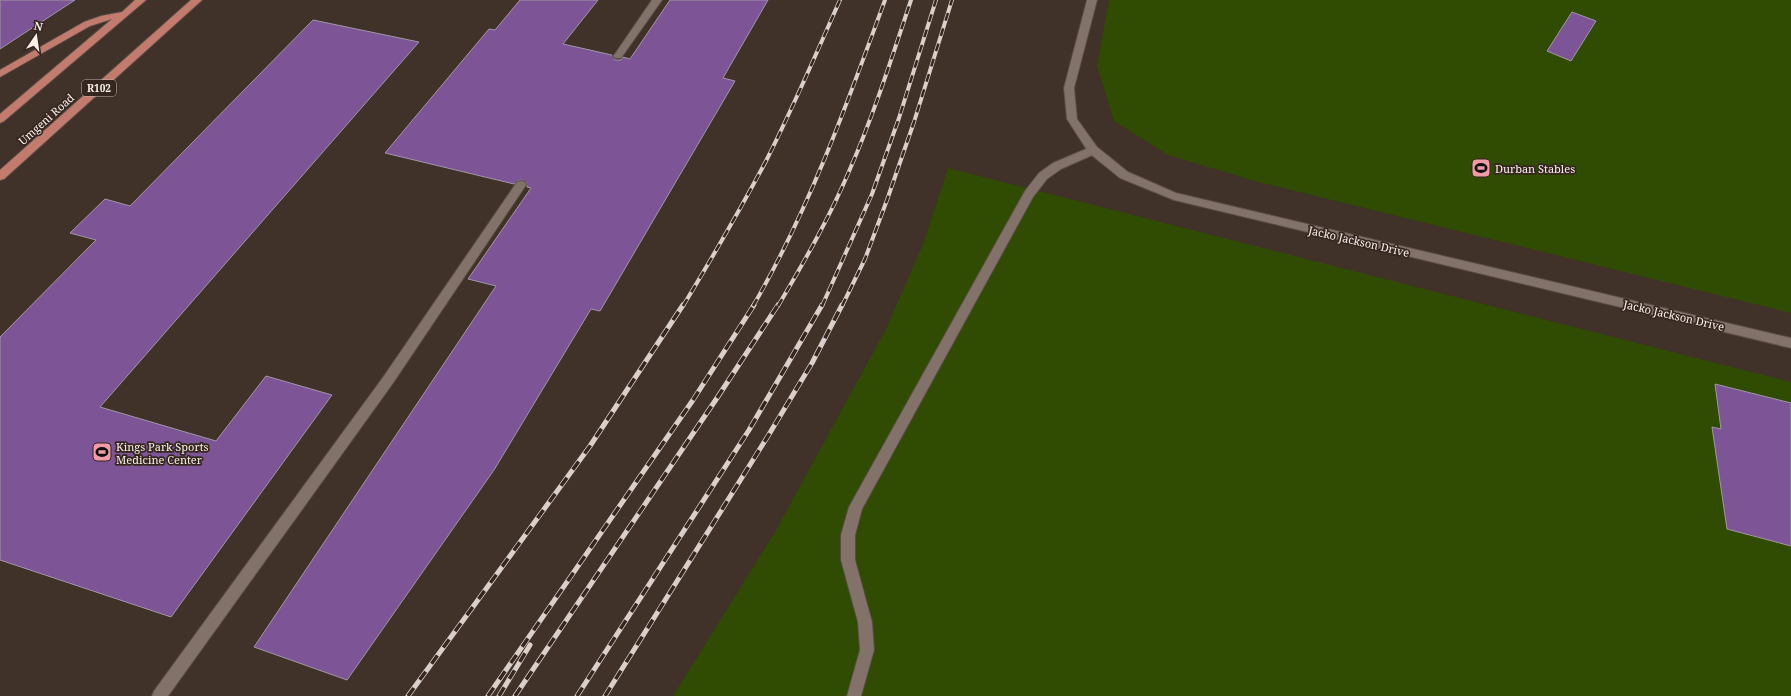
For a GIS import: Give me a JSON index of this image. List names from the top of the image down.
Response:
{
  "streets": {
    "main road": ["R102", "Umgeni Road"],
    "street": ["Jacko Jackson Drive"]
  },
  "places": {
    "sports": ["Durban Stables", "Kings Park Sports Medicine Center"]
  },
  "north": "top"
}
